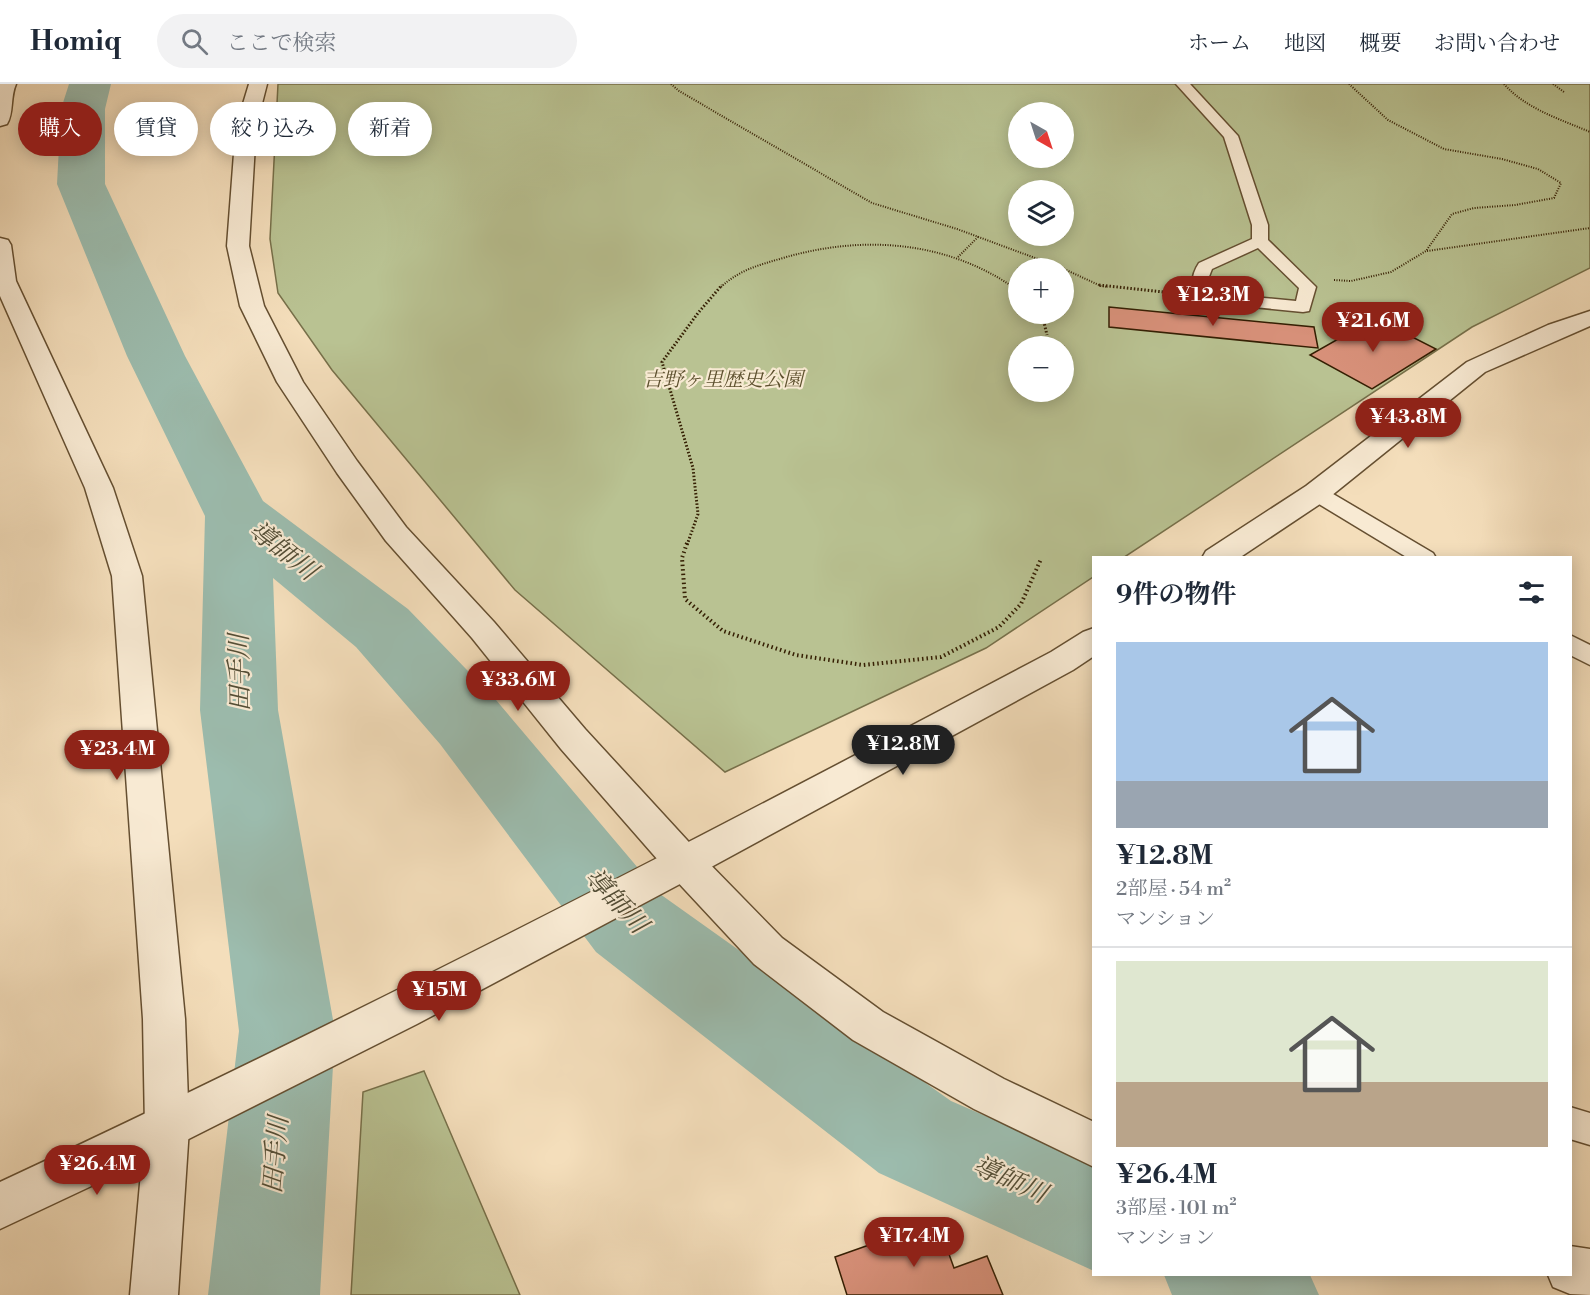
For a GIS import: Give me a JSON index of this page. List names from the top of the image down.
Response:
{
  "water": ["導師川", "田手川"],
  "parks": ["吉野ヶ里歴史公園"],
  "north": "bottom right",
  "page": {
    "header": "Homiq",
    "search": "ここで検索",
    "nav": [
      "ホーム",
      "地図",
      "概要",
      "お問い合わせ"
    ],
    "map_buttons": ["+", "−"],
    "chip": [
      "購入",
      "賃貸",
      "絞り込み",
      "新着"
    ],
    "price": [
      "¥12.3M",
      "¥21.6M",
      "¥43.8M",
      "¥33.6M",
      "¥12.8M",
      "¥23.4M",
      "¥15M",
      "¥26.4M",
      "¥17.4M"
    ],
    "heading": "9件の物件",
    "list": [
      {
        "name": "¥12.8M",
        "note": "2部屋 · 54 m² · マンション"
      },
      {
        "name": "¥26.4M",
        "note": "3部屋 · 101 m² · マンション"
      }
    ]
  }
}
